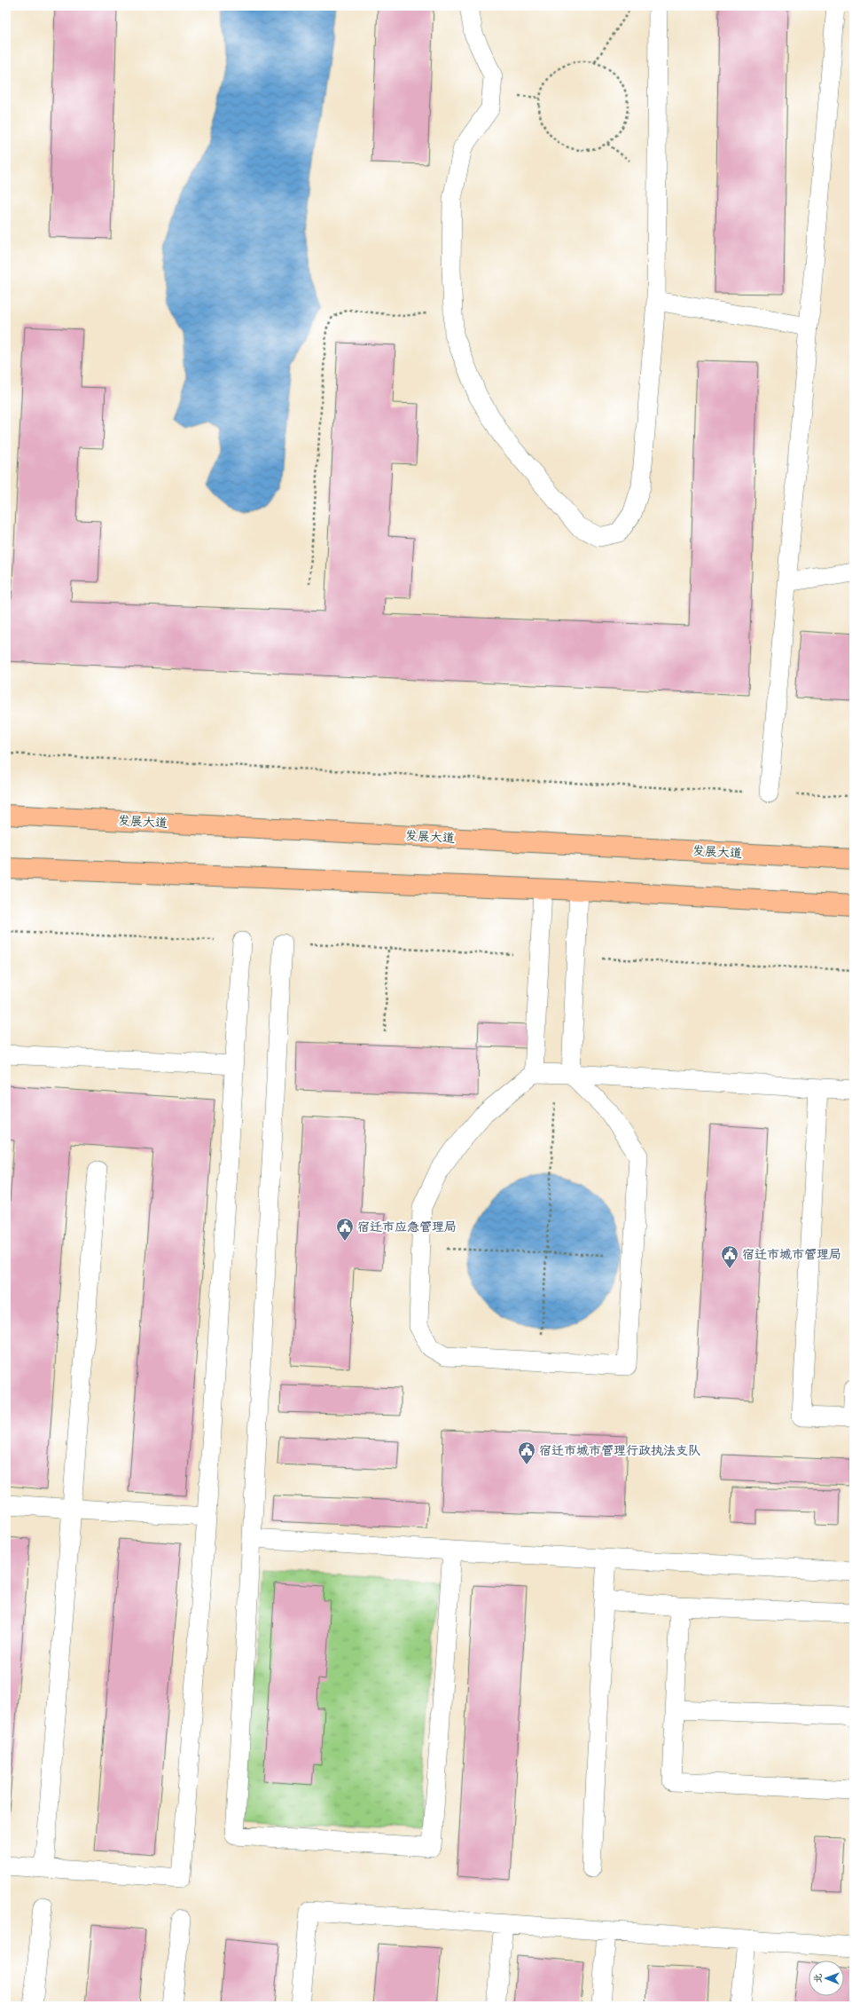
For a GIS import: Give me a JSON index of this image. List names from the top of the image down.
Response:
{
  "streets": {
    "main road": ["发展大道"]
  },
  "places": {
    "public building": ["宿迁市应急管理局", "宿迁市城市管理局", "宿迁市城市管理行政执法支队"]
  },
  "north": "left"
}
